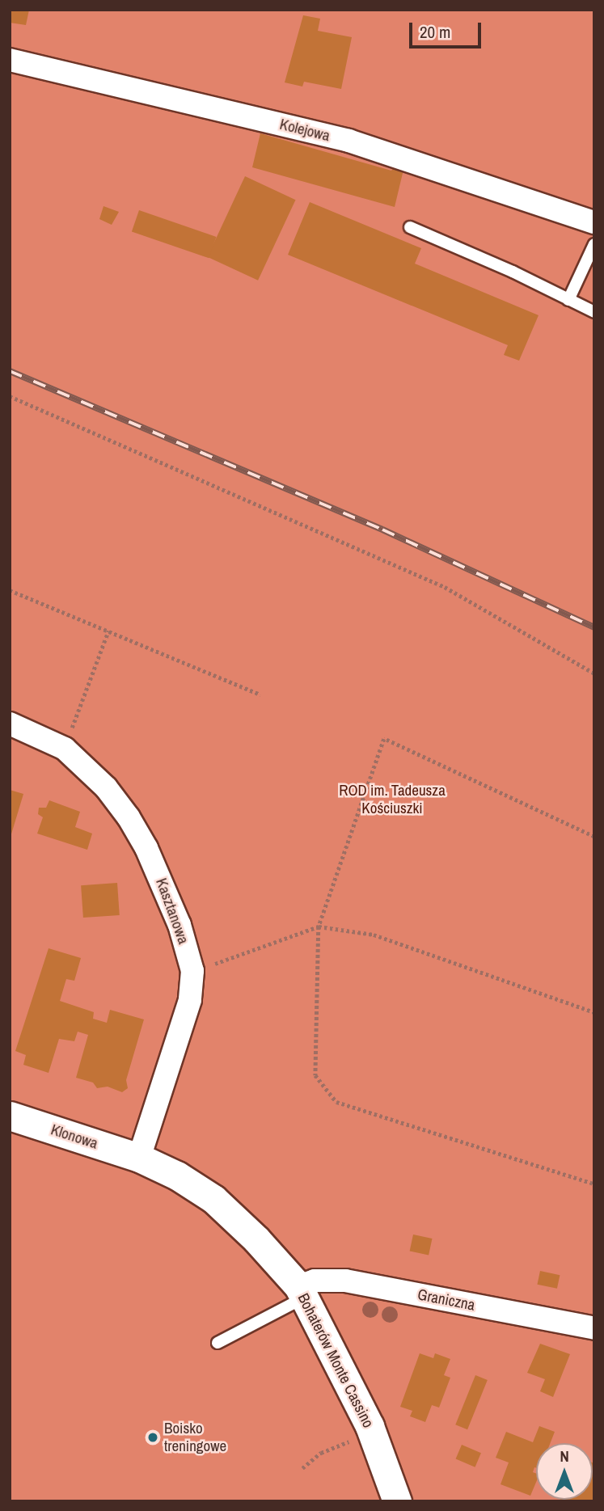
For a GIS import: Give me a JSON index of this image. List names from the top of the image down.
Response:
{
  "streets": {
    "street": [
      "Kolejowa",
      "Kasztanowa",
      "Klonowa",
      "Graniczna",
      "Bohaterów Monte Cassino"
    ]
  },
  "crossings": [
    ["Kasztanowa", "Klonowa"],
    ["Kasztanowa", "Bohaterów Monte Cassino"],
    ["Klonowa", "Bohaterów Monte Cassino"],
    ["Graniczna", "Bohaterów Monte Cassino"]
  ],
  "parks": ["ROD im. Tadeusza Kościuszki"],
  "places": ["Boisko treningowe"],
  "scale_bar": "20 m",
  "north": "top"
}
